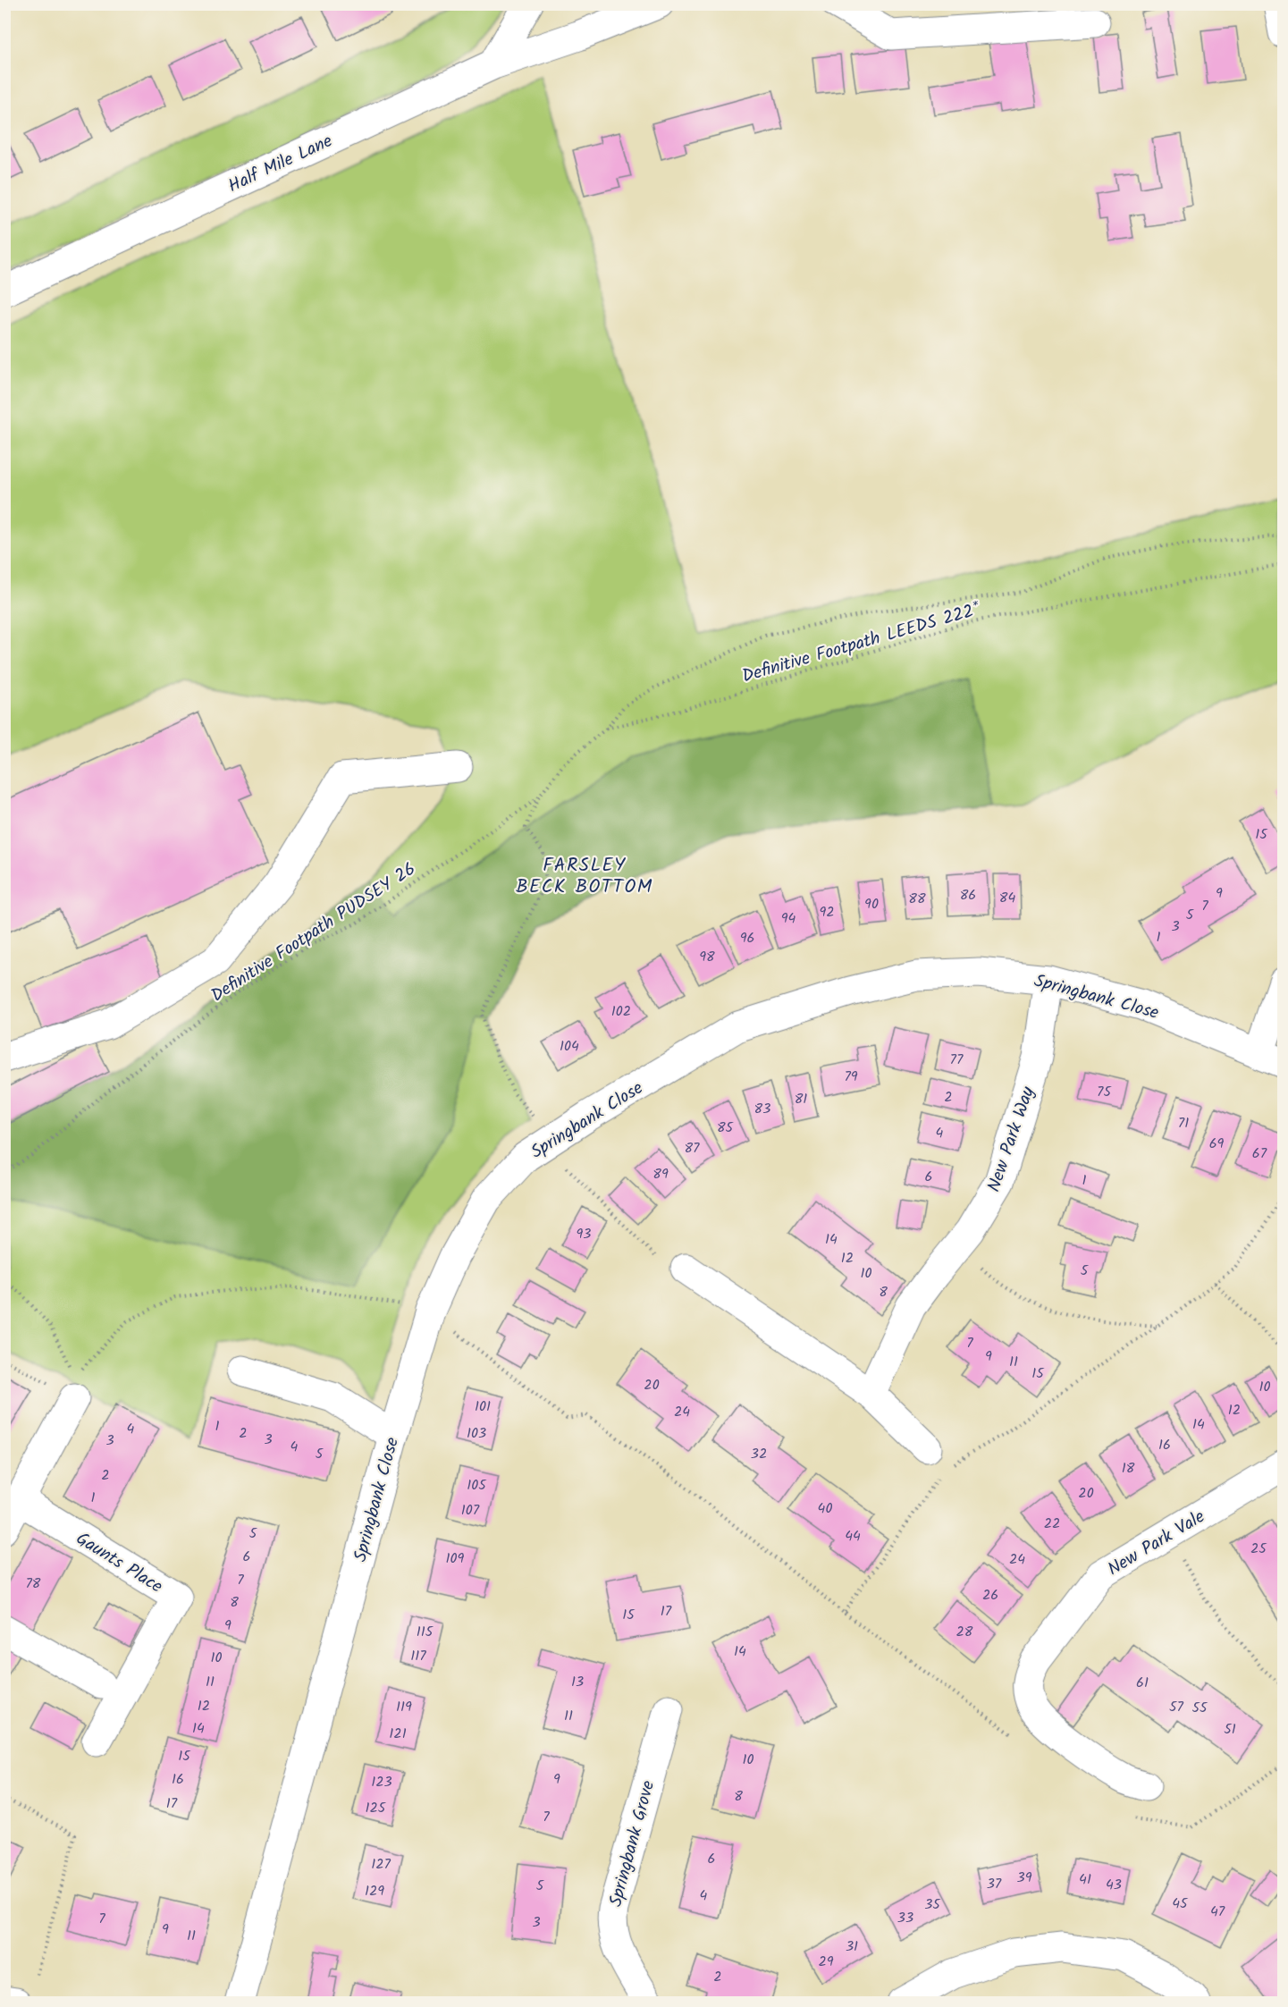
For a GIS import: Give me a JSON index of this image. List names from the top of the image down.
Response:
{
  "streets": {
    "street": [
      "Half Mile Lane",
      "Springbank Close",
      "New Park Way",
      "New Park Vale",
      "Gaunts Place",
      "Springbank Grove"
    ],
    "path": ["Definitive Footpath LEEDS 222*", "Definitive Footpath PUDSEY 26"]
  },
  "crossings": [
    ["Definitive Footpath LEEDS 222*", "Definitive Footpath PUDSEY 26"],
    ["Springbank Close", "New Park Way"]
  ],
  "districts": ["FARSLEY BECK BOTTOM"],
  "house_numbers": [
    "15",
    "9",
    "86",
    "84",
    "88",
    "90",
    "7",
    "92",
    "5",
    "94",
    "3",
    "1",
    "96",
    "98",
    "102",
    "104",
    "77",
    "79",
    "75",
    "2",
    "81",
    "83",
    "71",
    "85",
    "4",
    "69",
    "87",
    "67",
    "89",
    "6",
    "1",
    "93",
    "14",
    "12",
    "5",
    "10",
    "8",
    "7",
    "9",
    "11",
    "15",
    "20",
    "10",
    "101",
    "12",
    "24",
    "14",
    "1",
    "4",
    "2",
    "103",
    "3",
    "3",
    "16",
    "4",
    "5",
    "32",
    "18",
    "2",
    "105",
    "20",
    "1",
    "40",
    "107",
    "22",
    "5",
    "44",
    "25",
    "6",
    "109",
    "24",
    "7",
    "78",
    "26",
    "8",
    "17",
    "15",
    "9",
    "115",
    "28",
    "14",
    "117",
    "10",
    "11",
    "13",
    "61",
    "12",
    "119",
    "57",
    "55",
    "11",
    "14",
    "51",
    "121",
    "15",
    "10",
    "16",
    "9",
    "123",
    "8",
    "17",
    "125",
    "7",
    "6",
    "127",
    "39",
    "41",
    "37",
    "43",
    "5",
    "129",
    "4",
    "45",
    "35",
    "47",
    "33",
    "7",
    "3",
    "9",
    "11",
    "31",
    "29",
    "2"
  ]
}
